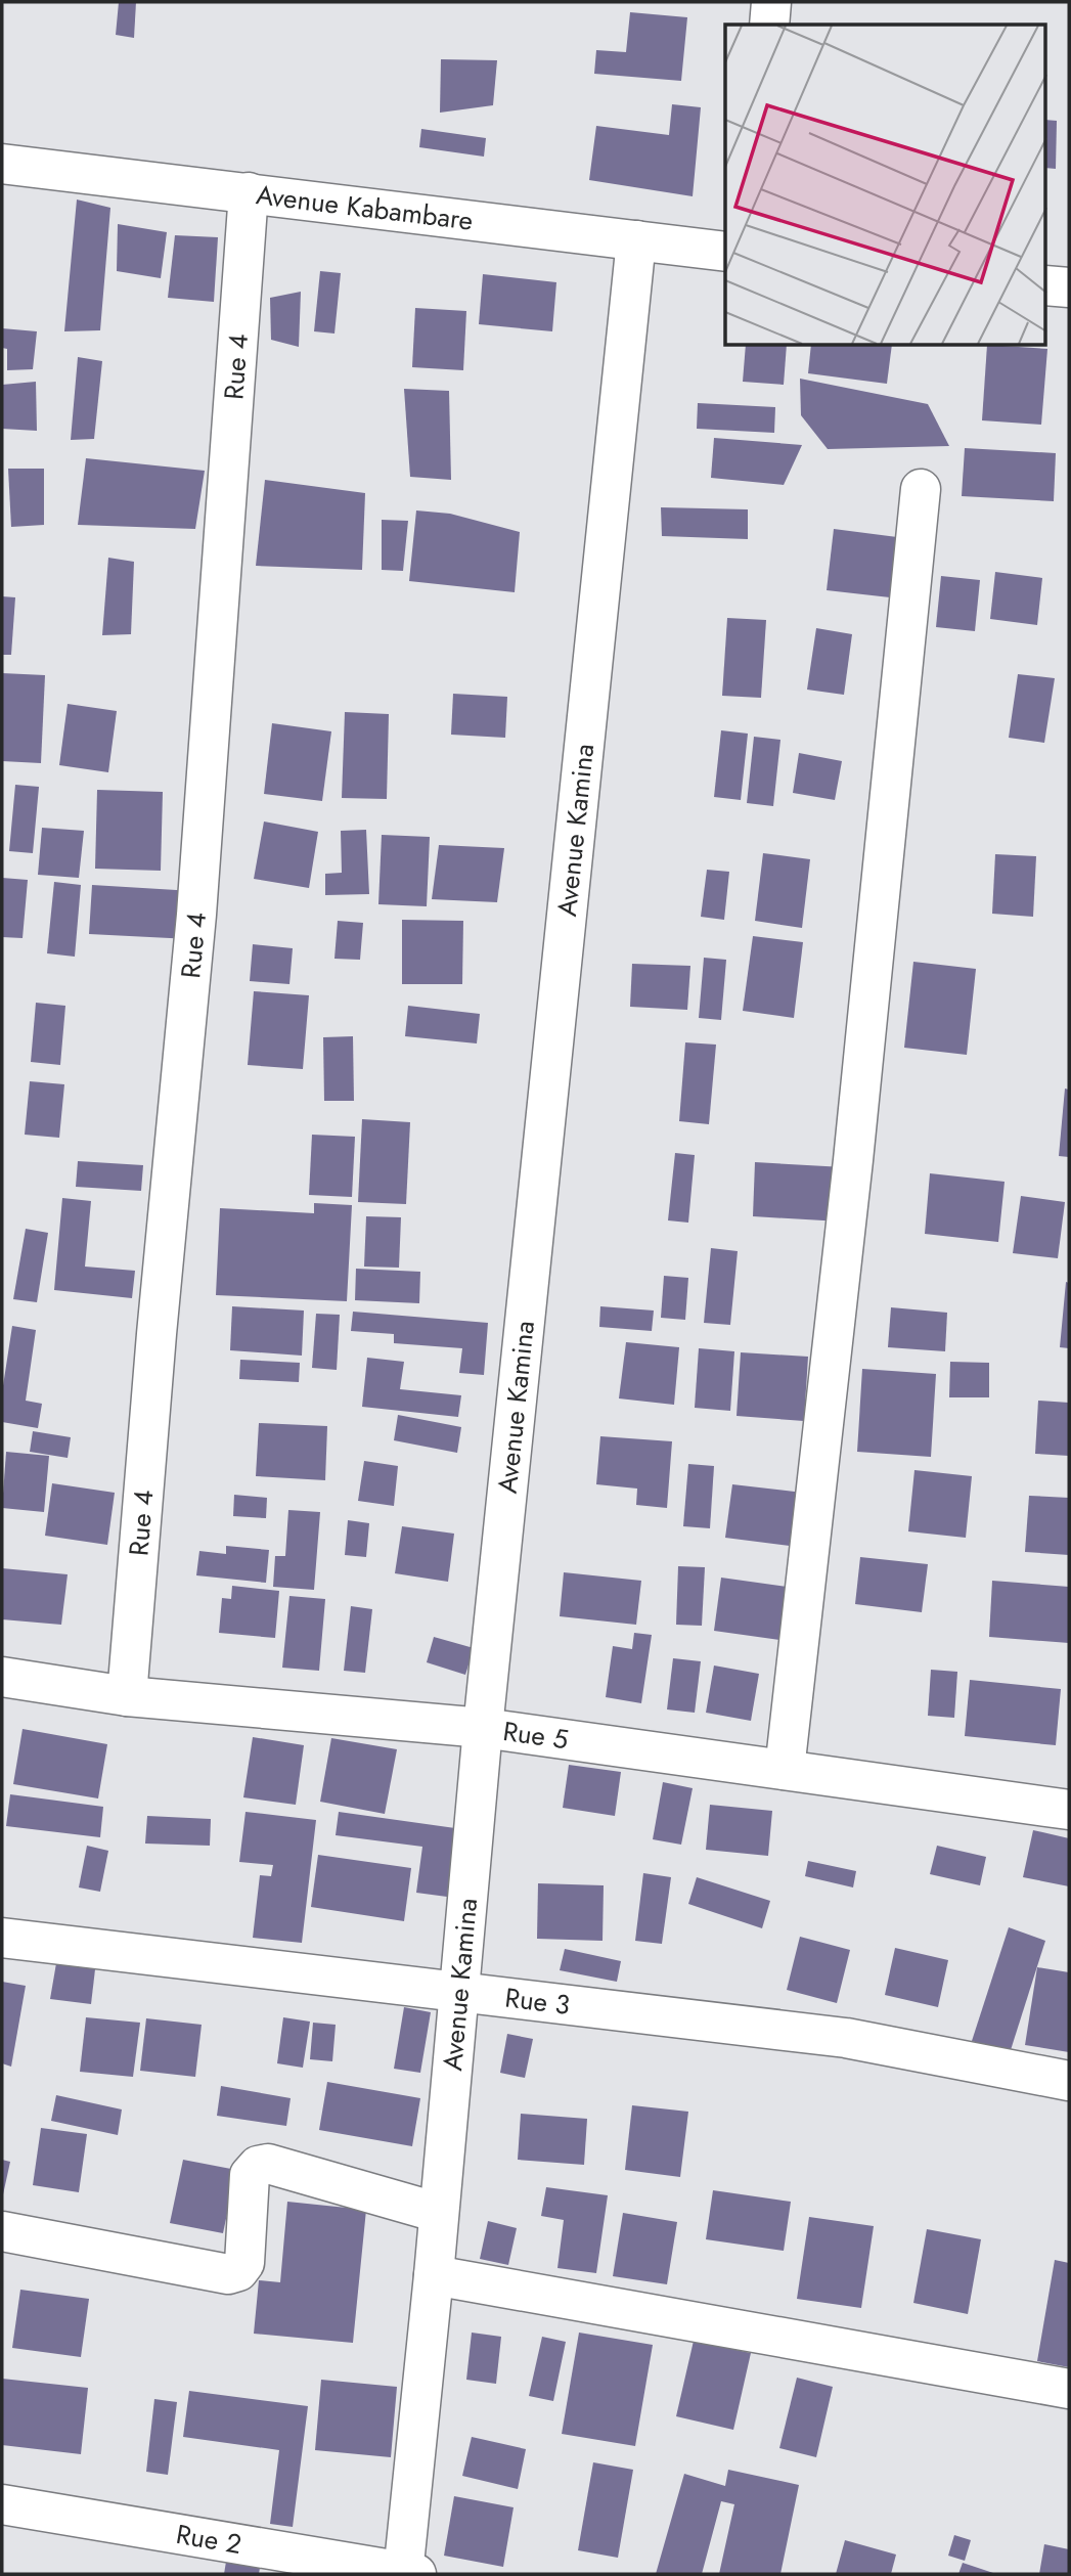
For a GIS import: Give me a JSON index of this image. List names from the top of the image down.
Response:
{
  "streets": {
    "street": [
      "Avenue Kabambare",
      "Rue 4",
      "Avenue Kamina",
      "Rue 5",
      "Rue 3",
      "Rue 2"
    ]
  },
  "crossings": [
    ["Avenue Kabambare", "Rue 4"],
    ["Avenue Kabambare", "Avenue Kamina"],
    ["Rue 4", "Rue 5"],
    ["Avenue Kamina", "Rue 5"],
    ["Avenue Kamina", "Rue 3"],
    ["Avenue Kamina", "Rue 2"]
  ]
}
